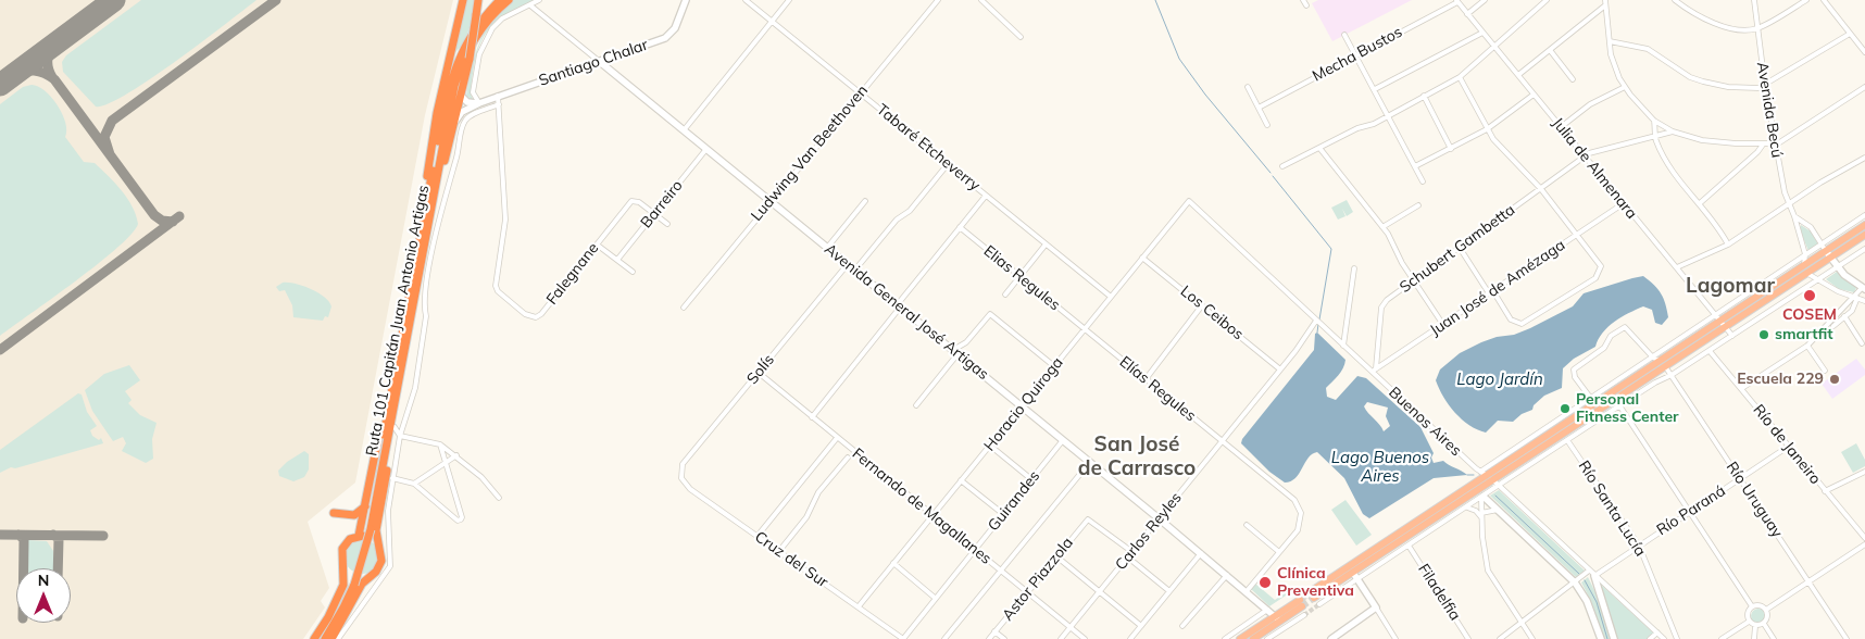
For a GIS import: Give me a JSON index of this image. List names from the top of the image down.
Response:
{
  "streets": {
    "highway": ["Ruta 101 Capitán Juan Antonio Artigas"],
    "street": [
      "Mecha Bustos",
      "Santiago Chalar",
      "Avenida Becú",
      "Tabaré Etcheverry",
      "Ludwing Van Beethoven",
      "Julia de Almenara",
      "Barreiro",
      "Schubert Gambetta",
      "Falegnane",
      "Elias Regules",
      "Juan José de Amézaga",
      "Avenida General José Artigas",
      "Los Ceibos",
      "Solís",
      "Elías Regules",
      "Horacio Quiroga",
      "Buenos Aires",
      "Río de Janeiro",
      "Río Uruguay",
      "Guirandes",
      "Fernando de Magallanes",
      "Río Santa Lucía",
      "Río Paraná",
      "Carlos Reyles",
      "Cruz del Sur",
      "Astor Piazzola",
      "Filadelfia"
    ]
  },
  "crossings": [
    ["Mecha Bustos", "Julia de Almenara"],
    ["Santiago Chalar", "Falegnane"],
    ["Santiago Chalar", "Avenida General José Artigas"],
    ["Santiago Chalar", "Ruta 101 Capitán Juan Antonio Artigas"],
    ["Tabaré Etcheverry", "Ludwing Van Beethoven"],
    ["Tabaré Etcheverry", "Horacio Quiroga"],
    ["Ludwing Van Beethoven", "Avenida General José Artigas"],
    ["Julia de Almenara", "Schubert Gambetta"],
    ["Julia de Almenara", "Juan José de Amézaga"],
    ["Barreiro", "Falegnane"],
    ["Barreiro", "Avenida General José Artigas"],
    ["Schubert Gambetta", "Juan José de Amézaga"],
    ["Schubert Gambetta", "Buenos Aires"],
    ["Elias Regules", "Elías Regules"],
    ["Elias Regules", "Horacio Quiroga"],
    ["Juan José de Amézaga", "Buenos Aires"],
    ["Avenida General José Artigas", "Solís"],
    ["Avenida General José Artigas", "Horacio Quiroga"],
    ["Avenida General José Artigas", "Guirandes"],
    ["Avenida General José Artigas", "Carlos Reyles"],
    ["Los Ceibos", "Horacio Quiroga"],
    ["Los Ceibos", "Carlos Reyles"],
    ["Solís", "Fernando de Magallanes"],
    ["Solís", "Cruz del Sur"],
    ["Elías Regules", "Horacio Quiroga"],
    ["Elías Regules", "Carlos Reyles"],
    ["Horacio Quiroga", "Buenos Aires"],
    ["Horacio Quiroga", "Fernando de Magallanes"],
    ["Horacio Quiroga", "Cruz del Sur"],
    ["Buenos Aires", "Río Paraná"],
    ["Buenos Aires", "Carlos Reyles"],
    ["Río de Janeiro", "Río Paraná"],
    ["Río Uruguay", "Río Paraná"],
    ["Guirandes", "Fernando de Magallanes"],
    ["Guirandes", "Cruz del Sur"],
    ["Fernando de Magallanes", "Carlos Reyles"],
    ["Fernando de Magallanes", "Astor Piazzola"],
    ["Río Santa Lucía", "Río Paraná"],
    ["Carlos Reyles", "Astor Piazzola"]
  ],
  "districts": ["Lagomar", "San José de Carrasco"],
  "water": ["Lago Jardín", "Lago Buenos Aires"],
  "places": [
    "COSEM",
    "smartfit",
    "Escuela 229",
    "Personal Fitness Center",
    "Clínica Preventiva"
  ],
  "north": "top"
}
